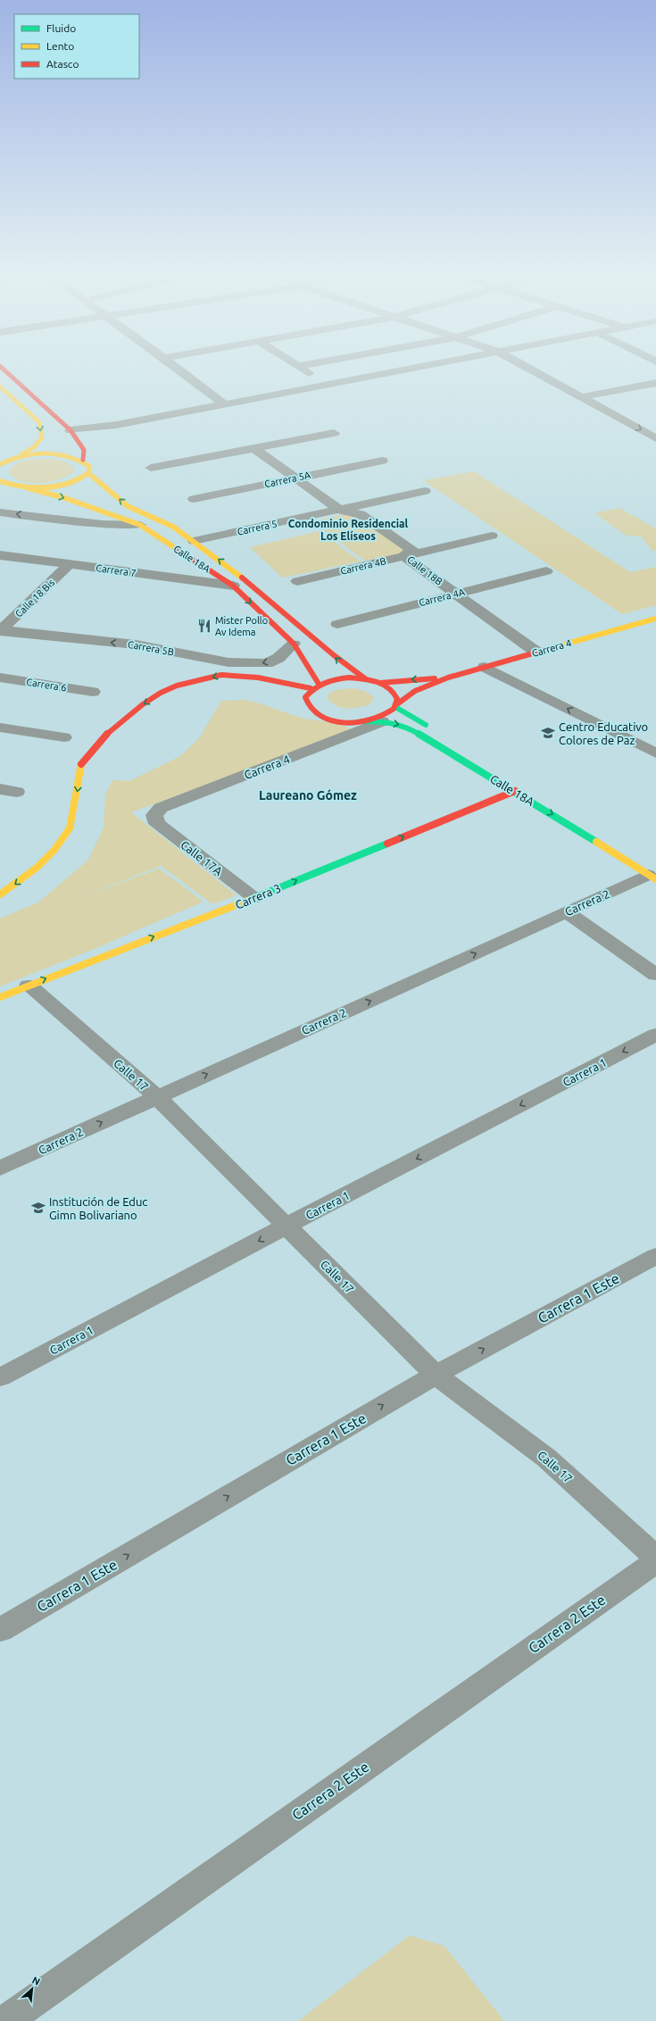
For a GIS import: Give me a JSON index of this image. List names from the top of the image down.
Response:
{
  "streets": {
    "main road": ["Calle 18A", "Carrera 4", "Carrera 3"],
    "street": [
      "Carrera 5A",
      "Carrera 5",
      "Carrera 4B",
      "Carrera 7",
      "Calle 18B",
      "Carrera 4A",
      "Calle 18 Bis",
      "Carrera 5B",
      "Carrera 6",
      "Calle 17A",
      "Carrera 2",
      "Carrera 1",
      "Calle 17",
      "Carrera 1 Este",
      "Carrera 2 Este"
    ]
  },
  "crossings": [
    ["Carrera 5A", "Calle 18B"],
    ["Carrera 5", "Calle 18A"],
    ["Carrera 5", "Calle 18B"],
    ["Calle 18A", "Carrera 7"],
    ["Calle 18A", "Carrera 5B"],
    ["Calle 18A", "Carrera 4"],
    ["Calle 18A", "Carrera 3"],
    ["Calle 18A", "Carrera 2"],
    ["Carrera 4B", "Calle 18B"],
    ["Carrera 7", "Calle 18 Bis"],
    ["Calle 18B", "Carrera 4A"],
    ["Calle 18B", "Carrera 4"],
    ["Calle 18 Bis", "Carrera 5B"],
    ["Carrera 4", "Calle 17A"],
    ["Calle 17A", "Carrera 3"],
    ["Carrera 3", "Calle 17"],
    ["Carrera 2", "Calle 17"],
    ["Carrera 1", "Calle 17"],
    ["Calle 17", "Carrera 1 Este"]
  ],
  "one_way": [
    "Carrera 3",
    "Carrera 2",
    "Carrera 1",
    "Carrera 1 Este"
  ],
  "districts": ["Condominio Residencial Los Elíseos", "Laureano Gómez"],
  "places": {
    "restaurant": ["Mister Pollo Av Idema"],
    "school or university": ["Centro Educativo Colores de Paz", "Institución de Educ Gimn Bolivariano"]
  },
  "legend": ["Fluido", "Lento", "Atasco"],
  "north": "top right"
}
